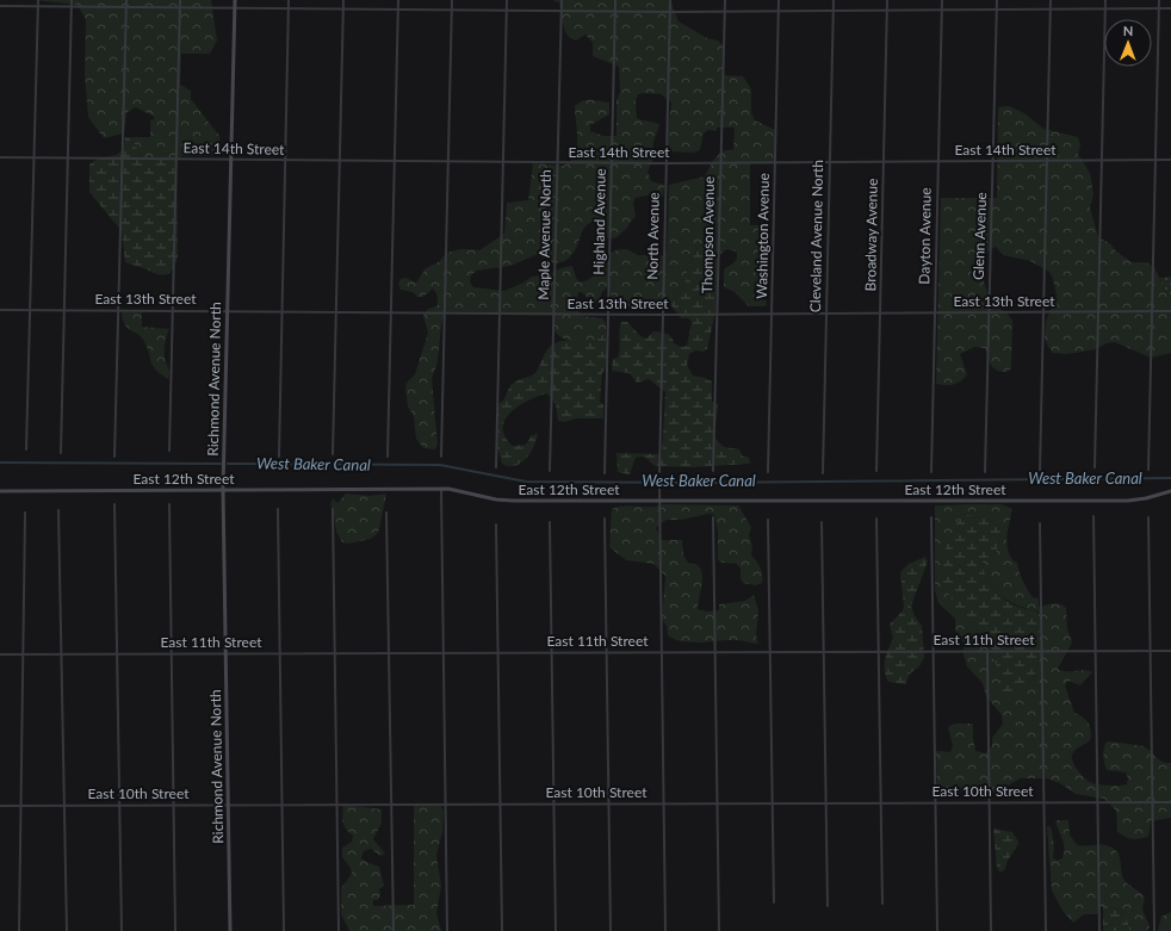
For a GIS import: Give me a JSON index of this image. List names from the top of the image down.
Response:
{
  "streets": {
    "street": [
      "East 14th Street",
      "Highland Avenue",
      "Maple Avenue North",
      "Thompson Avenue",
      "Broadway Avenue",
      "North Avenue",
      "Washington Avenue",
      "Cleveland Avenue North",
      "Dayton Avenue",
      "Glenn Avenue",
      "East 13th Street",
      "Richmond Avenue North",
      "East 12th Street",
      "East 11th Street",
      "East 10th Street"
    ]
  },
  "crossings": [
    ["East 14th Street", "Highland Avenue"],
    ["East 14th Street", "Maple Avenue North"],
    ["East 14th Street", "Thompson Avenue"],
    ["East 14th Street", "Broadway Avenue"],
    ["East 14th Street", "North Avenue"],
    ["East 14th Street", "Washington Avenue"],
    ["East 14th Street", "Cleveland Avenue North"],
    ["East 14th Street", "Dayton Avenue"],
    ["East 14th Street", "Glenn Avenue"],
    ["East 14th Street", "Richmond Avenue North"],
    ["Highland Avenue", "East 13th Street"],
    ["Maple Avenue North", "East 13th Street"],
    ["Thompson Avenue", "East 13th Street"],
    ["Broadway Avenue", "East 13th Street"],
    ["North Avenue", "East 13th Street"],
    ["Washington Avenue", "East 13th Street"],
    ["Cleveland Avenue North", "East 13th Street"],
    ["Dayton Avenue", "East 13th Street"],
    ["Glenn Avenue", "East 13th Street"],
    ["East 13th Street", "Richmond Avenue North"],
    ["Richmond Avenue North", "East 12th Street"],
    ["Richmond Avenue North", "East 11th Street"],
    ["Richmond Avenue North", "East 10th Street"]
  ],
  "water": ["West Baker Canal"],
  "north": "top"
}
